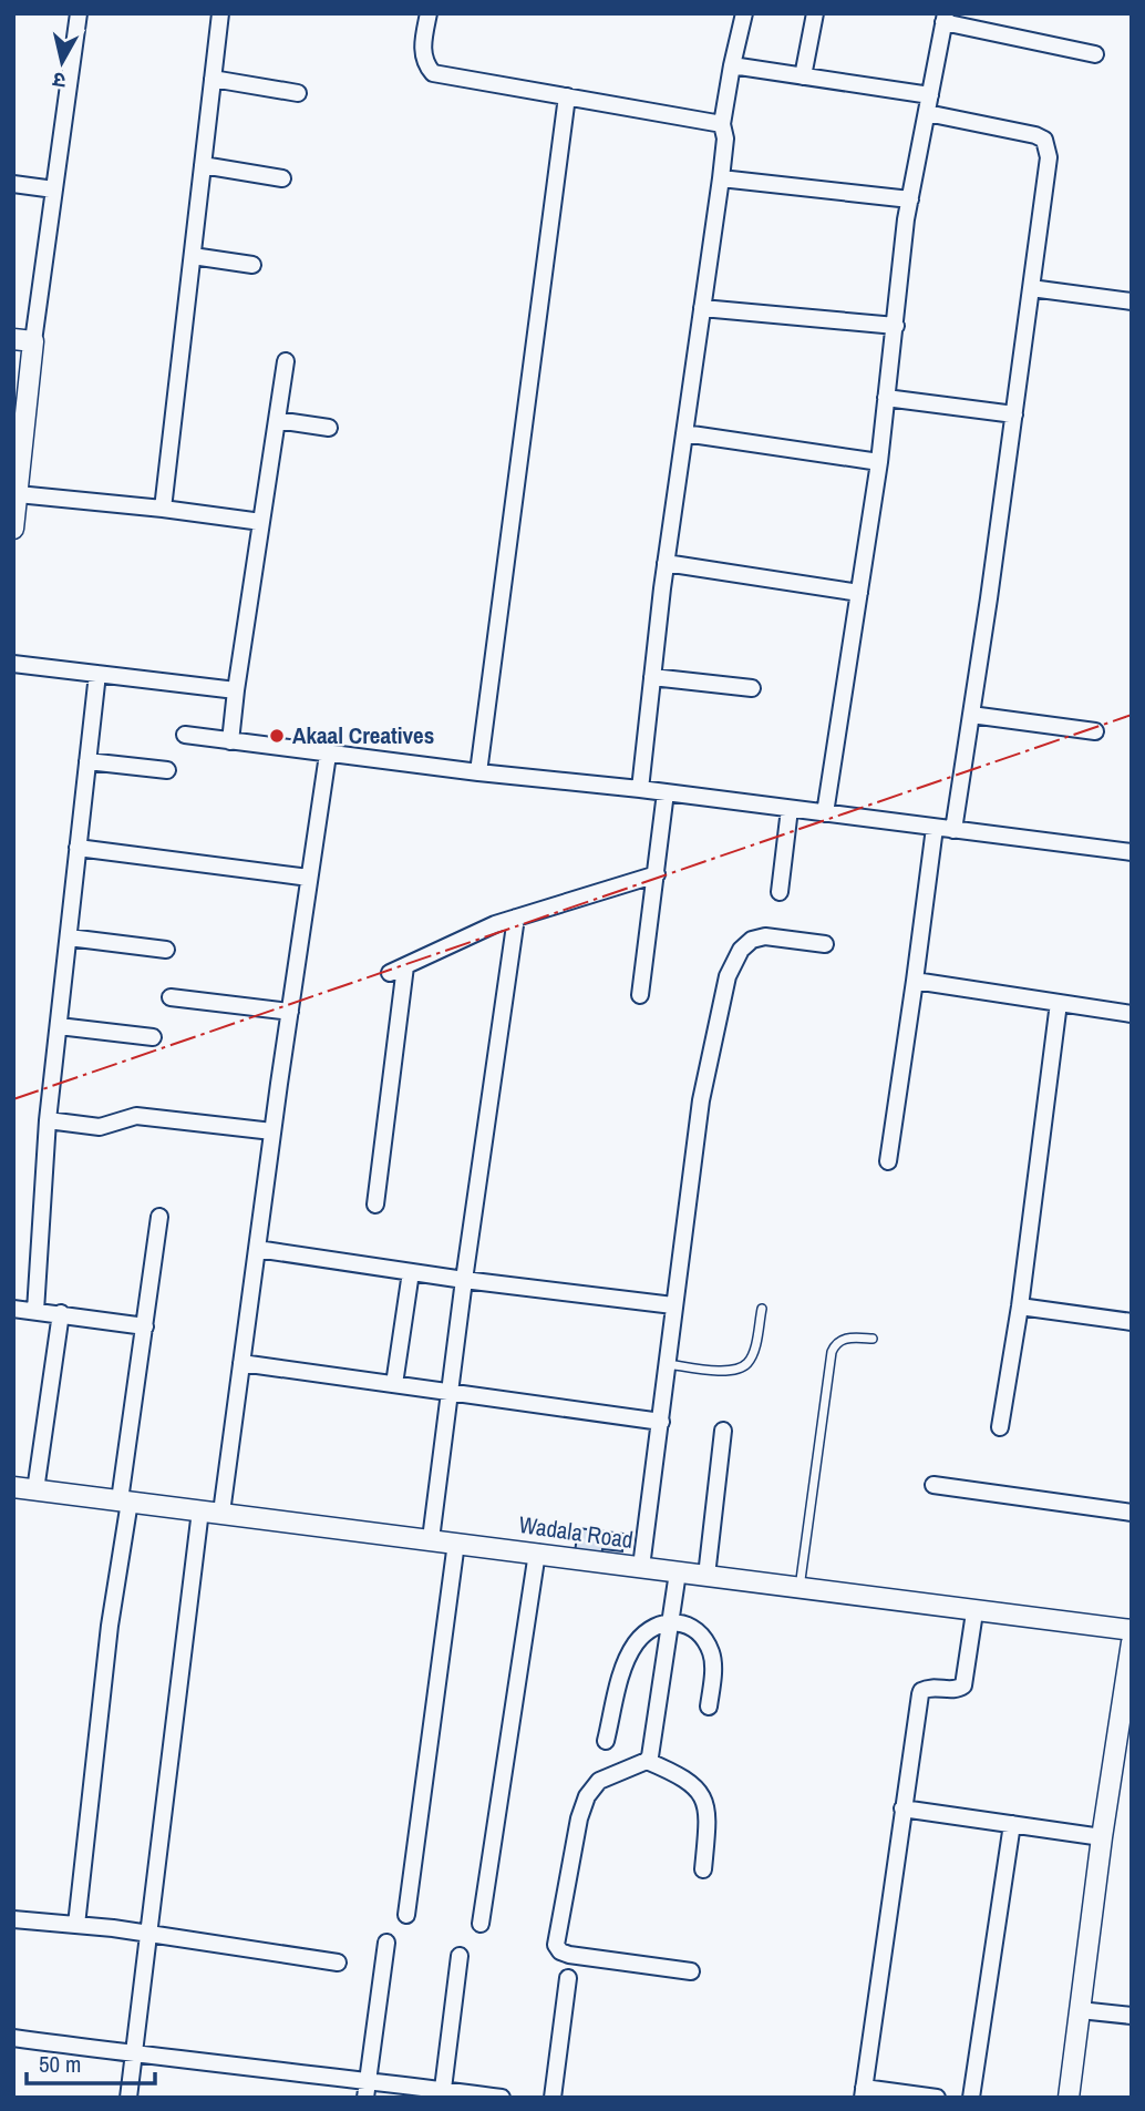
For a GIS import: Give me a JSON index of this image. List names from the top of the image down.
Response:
{
  "streets": {
    "street": ["Wadala Road"]
  },
  "places": ["Akaal Creatives"],
  "scale_bar": "50 m",
  "north": "bottom"
}
